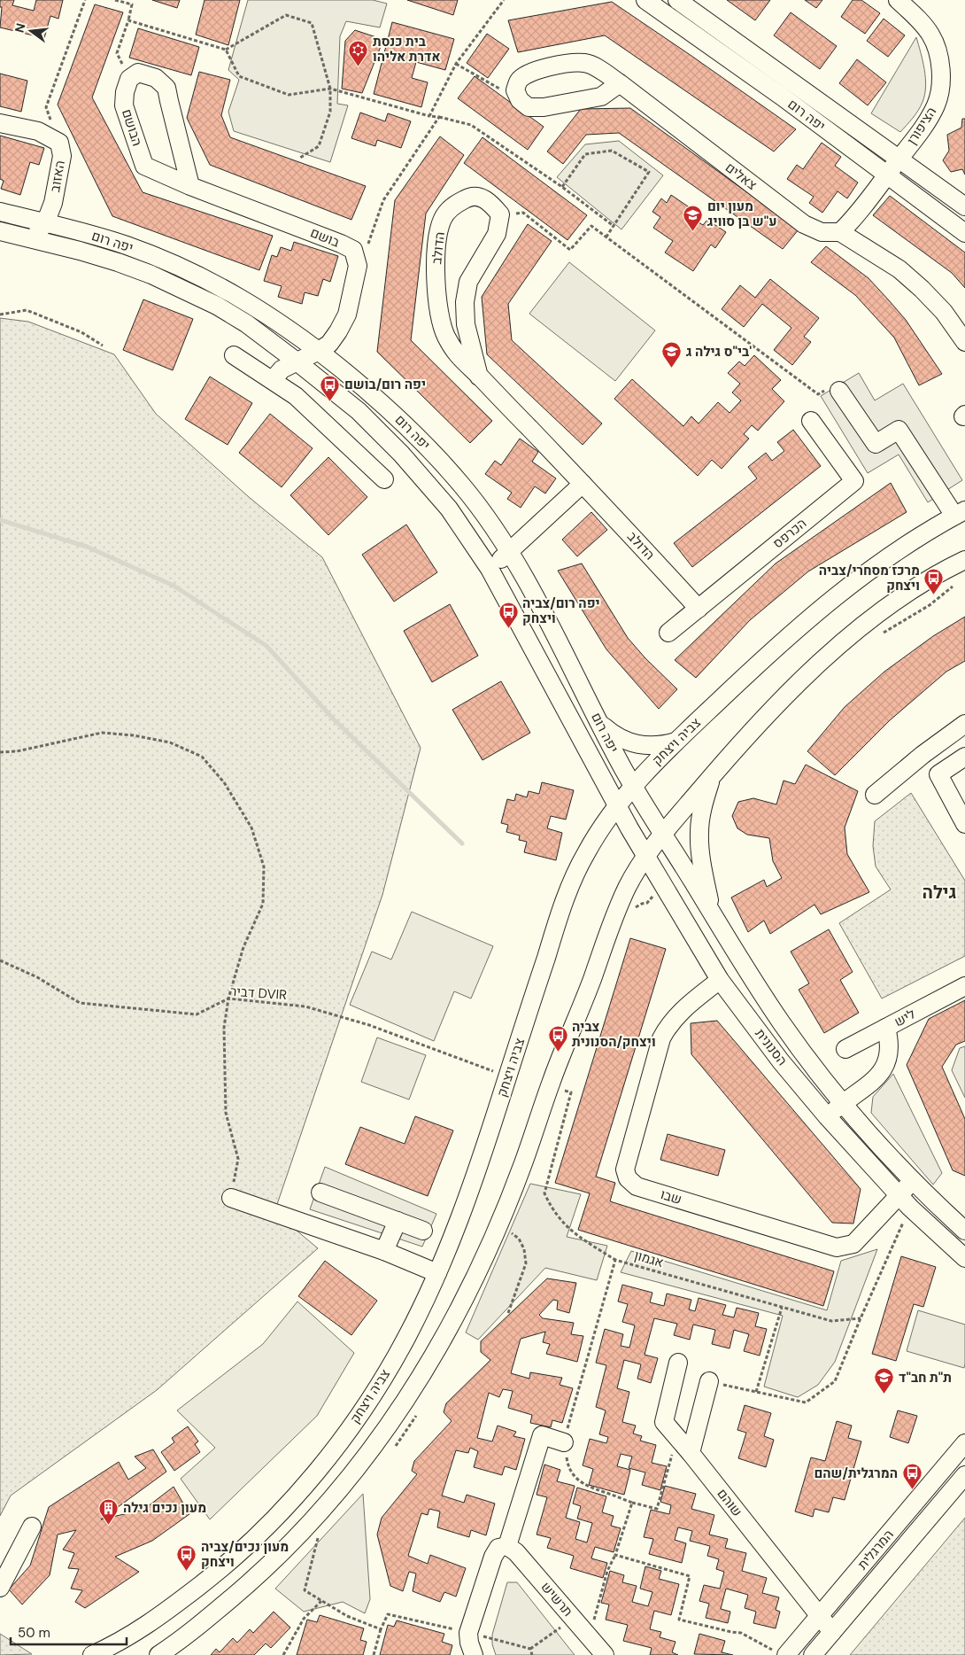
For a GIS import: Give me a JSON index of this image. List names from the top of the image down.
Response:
{
  "streets": {
    "street": [
      "יפה רום",
      "הציפורן",
      "הבושם",
      "האזוב",
      "צאלים",
      "בושם",
      "הדולב",
      "הכרפס",
      "צביה ויצחק",
      "ליש",
      "הסנונית",
      "שבו",
      "שוהם",
      "המרגלית",
      "תרשיש"
    ],
    "path": ["דביר DVIR", "אגמון"]
  },
  "crossings": [
    ["יפה רום", "הציפורן"],
    ["יפה רום", "האזוב"],
    ["יפה רום", "בושם"],
    ["יפה רום", "צביה ויצחק"],
    ["יפה רום", "הסנונית"],
    ["הבושם", "בושם"],
    ["הדולב", "הכרפס"],
    ["צביה ויצחק", "הסנונית"],
    ["הסנונית", "שבו"],
    ["שוהם", "המרגלית"]
  ],
  "districts": ["גילה"],
  "places": {
    "synagogue": ["בית כנסת אדרת אליהו"],
    "school or university": ["מעון יום ע\"ש בן סוויג", "בי\"ס גילה ג'", "ת\"ת חב\"ד"],
    "bus stop": [
      "יפה רום/בושם",
      "מרכז מסחרי/צביה ויצחק",
      "יפה רום/צביה ויצחק",
      "צביה ויצחק/הסנונית",
      "המרגלית/שהם",
      "מעון נכים/צביה ויצחק"
    ],
    "building": ["מעון נכים גילה"]
  },
  "scale_bar": "50 m",
  "north": "left"
}
